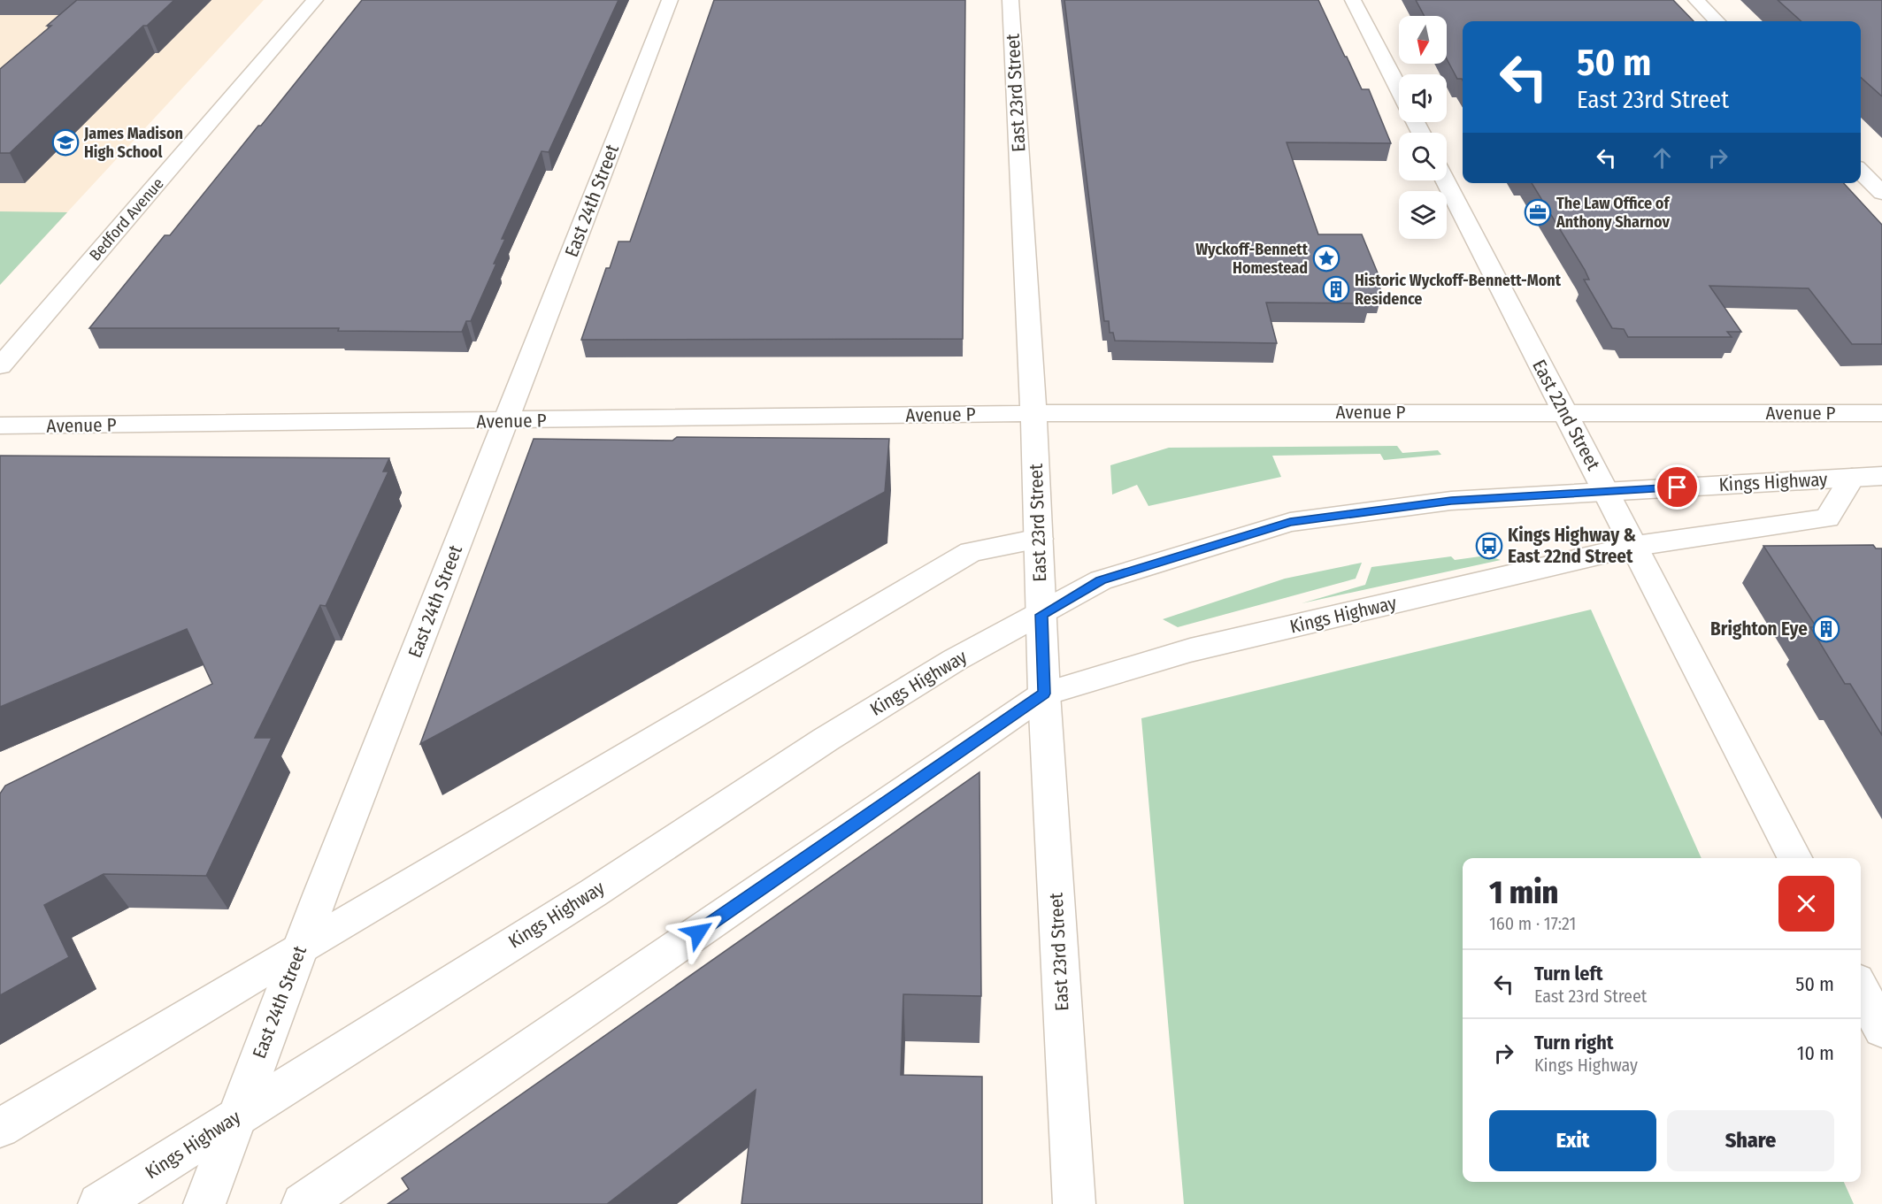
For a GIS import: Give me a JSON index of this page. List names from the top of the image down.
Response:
{
  "streets": {
    "street": [
      "East 23rd Street",
      "East 24th Street",
      "Bedford Avenue",
      "Avenue P",
      "East 22nd Street",
      "Kings Highway"
    ]
  },
  "crossings": [
    ["East 23rd Street", "Avenue P"],
    ["East 23rd Street", "Kings Highway"],
    ["East 24th Street", "Avenue P"],
    ["East 24th Street", "Kings Highway"],
    ["Avenue P", "East 22nd Street"],
    ["East 22nd Street", "Kings Highway"]
  ],
  "places": {
    "school or university": ["James Madison High School"],
    "office": ["The Law Office of Anthony Sharnov"],
    "place": ["Wyckoff-Bennett Homestead"],
    "building": ["Historic Wyckoff-Bennett-Mont Residence", "Brighton Eye"],
    "bus stop": ["Kings Highway & East 22nd Street"]
  },
  "north": "bottom",
  "page": {
    "turn": ["50 m", "East 23rd Street"],
    "heading": ["1 min", "160 m · 17:21"],
    "list": [
      {
        "name": "Turn left",
        "note": "East 23rd Street",
        "value": "50 m"
      },
      {
        "name": "Turn right",
        "note": "Kings Highway",
        "value": "10 m"
      }
    ],
    "buttons": ["Exit", "Share"]
  }
}
